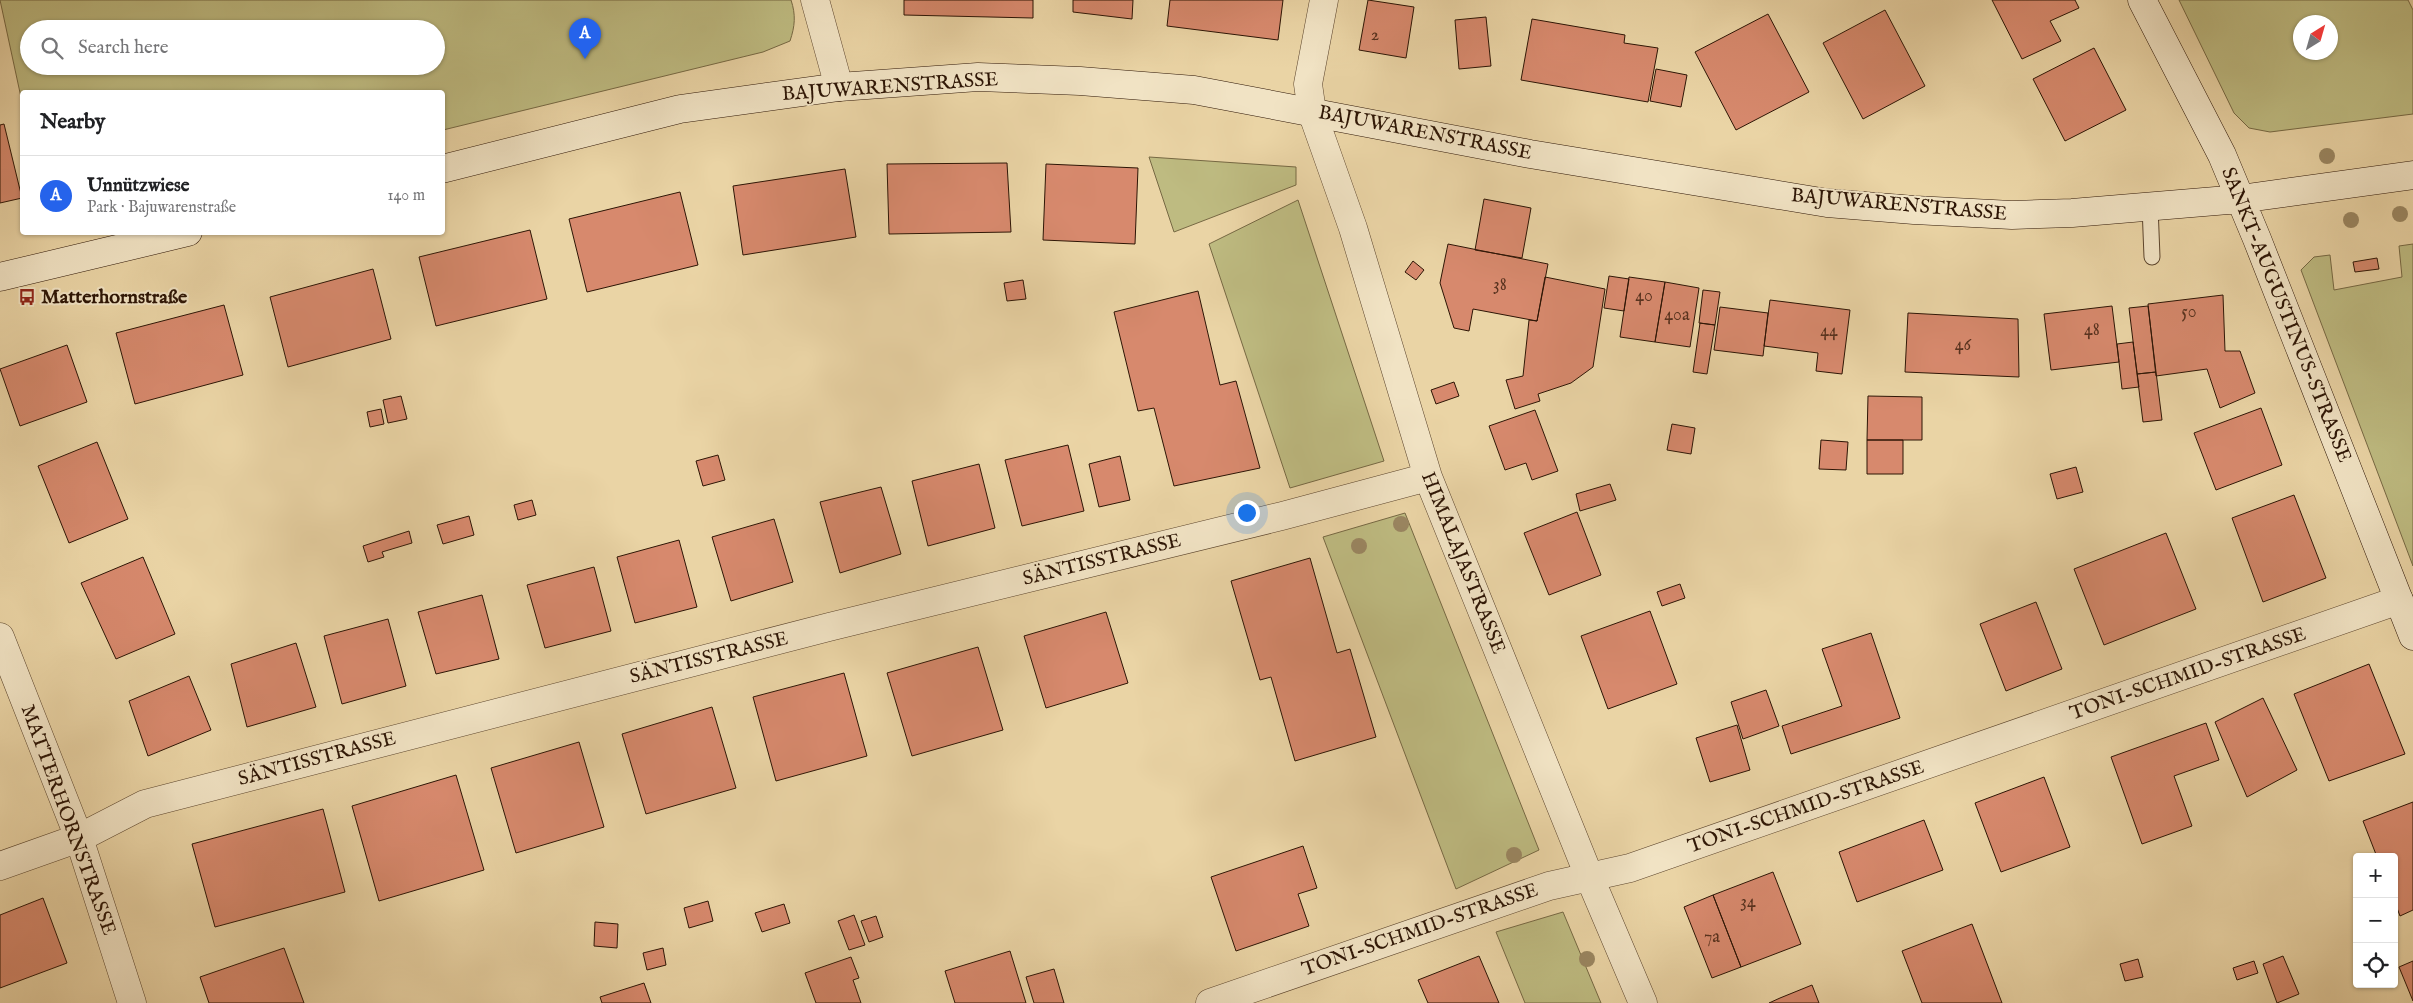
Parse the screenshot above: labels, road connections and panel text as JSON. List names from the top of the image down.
{
  "streets": {
    "street": [
      "BAJUWARENSTRASSE",
      "SANKT-AUGUSTINUS-STRASSE",
      "SÄNTISSTRASSE",
      "HIMALAJASTRASSE",
      "TONI-SCHMID-STRASSE",
      "MATTERHORNSTRASSE"
    ]
  },
  "crossings": [
    ["BAJUWARENSTRASSE", "SANKT-AUGUSTINUS-STRASSE"],
    ["BAJUWARENSTRASSE", "HIMALAJASTRASSE"],
    ["SANKT-AUGUSTINUS-STRASSE", "TONI-SCHMID-STRASSE"],
    ["SÄNTISSTRASSE", "HIMALAJASTRASSE"],
    ["SÄNTISSTRASSE", "MATTERHORNSTRASSE"],
    ["HIMALAJASTRASSE", "TONI-SCHMID-STRASSE"]
  ],
  "places": {
    "bus stop": ["Matterhornstraße"]
  },
  "house_numbers": [
    "2",
    "38",
    "40",
    "50",
    "40a",
    "48",
    "44",
    "46",
    "34",
    "7a"
  ],
  "north": "top right",
  "page": {
    "pins": "A",
    "search": "Search here",
    "heading": "Nearby",
    "list": [
      {
        "mark": "A",
        "name": "Unnützwiese",
        "note": "Park · Bajuwarenstraße",
        "value": "140 m"
      }
    ],
    "map_buttons": ["+", "−"]
  }
}
